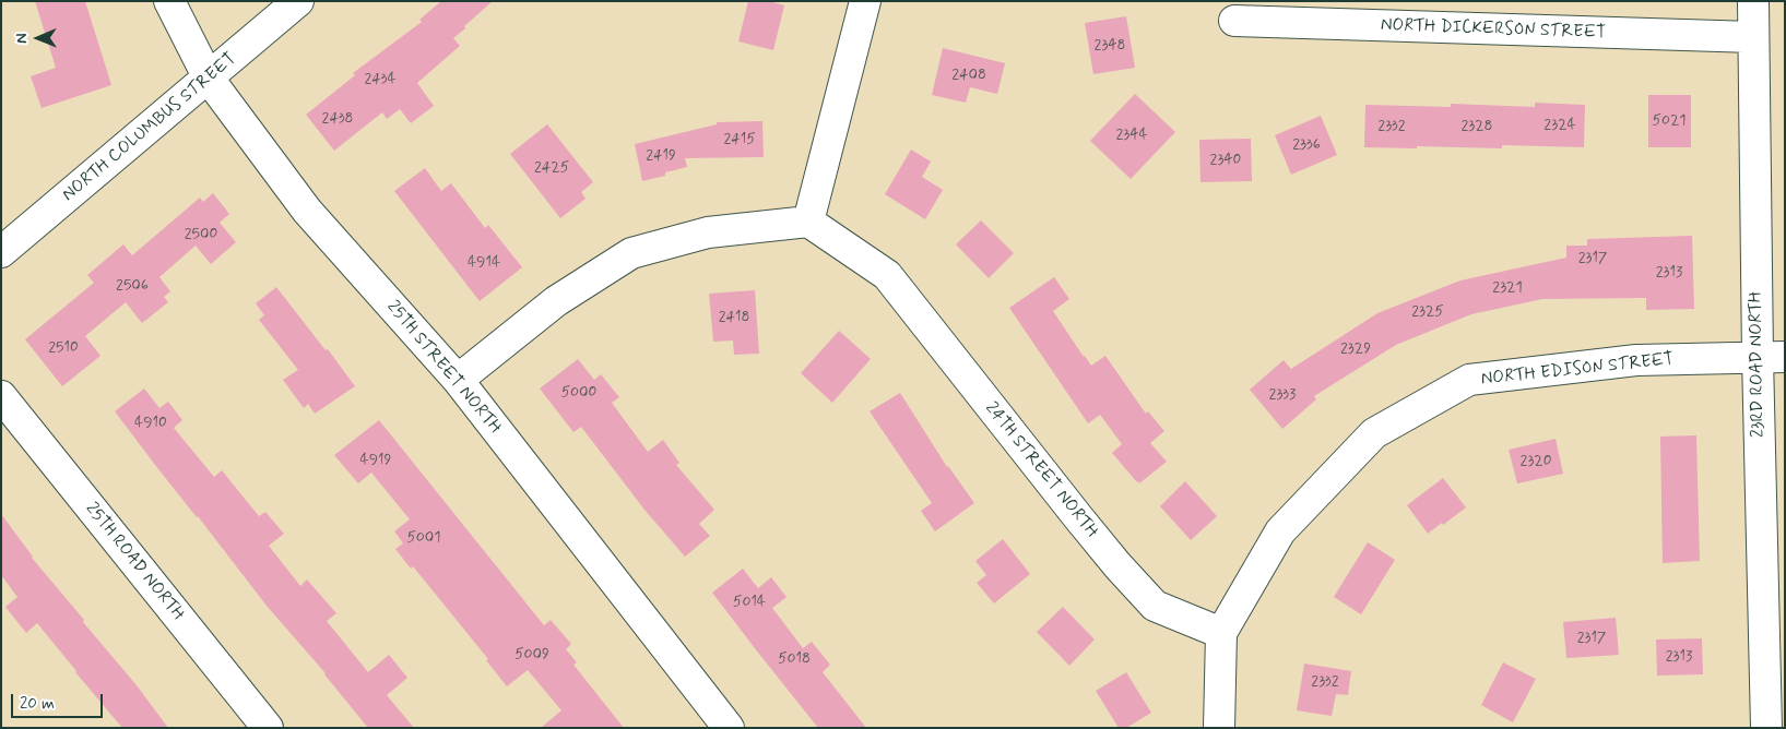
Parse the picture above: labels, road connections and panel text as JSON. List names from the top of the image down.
{
  "streets": {
    "street": [
      "NORTH DICKERSON STREET",
      "NORTH COLUMBUS STREET",
      "23RD ROAD NORTH",
      "25TH STREET NORTH",
      "NORTH EDISON STREET",
      "24TH STREET NORTH",
      "25TH ROAD NORTH"
    ]
  },
  "crossings": [
    ["NORTH DICKERSON STREET", "23RD ROAD NORTH"],
    ["NORTH COLUMBUS STREET", "25TH STREET NORTH"],
    ["23RD ROAD NORTH", "NORTH EDISON STREET"],
    ["NORTH EDISON STREET", "24TH STREET NORTH"]
  ],
  "house_numbers": [
    "2348",
    "2408",
    "2434",
    "2438",
    "5021",
    "2324",
    "2332",
    "2328",
    "2344",
    "2415",
    "2336",
    "2419",
    "2340",
    "2425",
    "2500",
    "2317",
    "4914",
    "2313",
    "2506",
    "2321",
    "2325",
    "2418",
    "2510",
    "2329",
    "5000",
    "2333",
    "4910",
    "4919",
    "2320",
    "5001",
    "5014",
    "2317",
    "5009",
    "2313",
    "5018",
    "2332"
  ],
  "scale_bar": "20 m",
  "north": "left"
}
